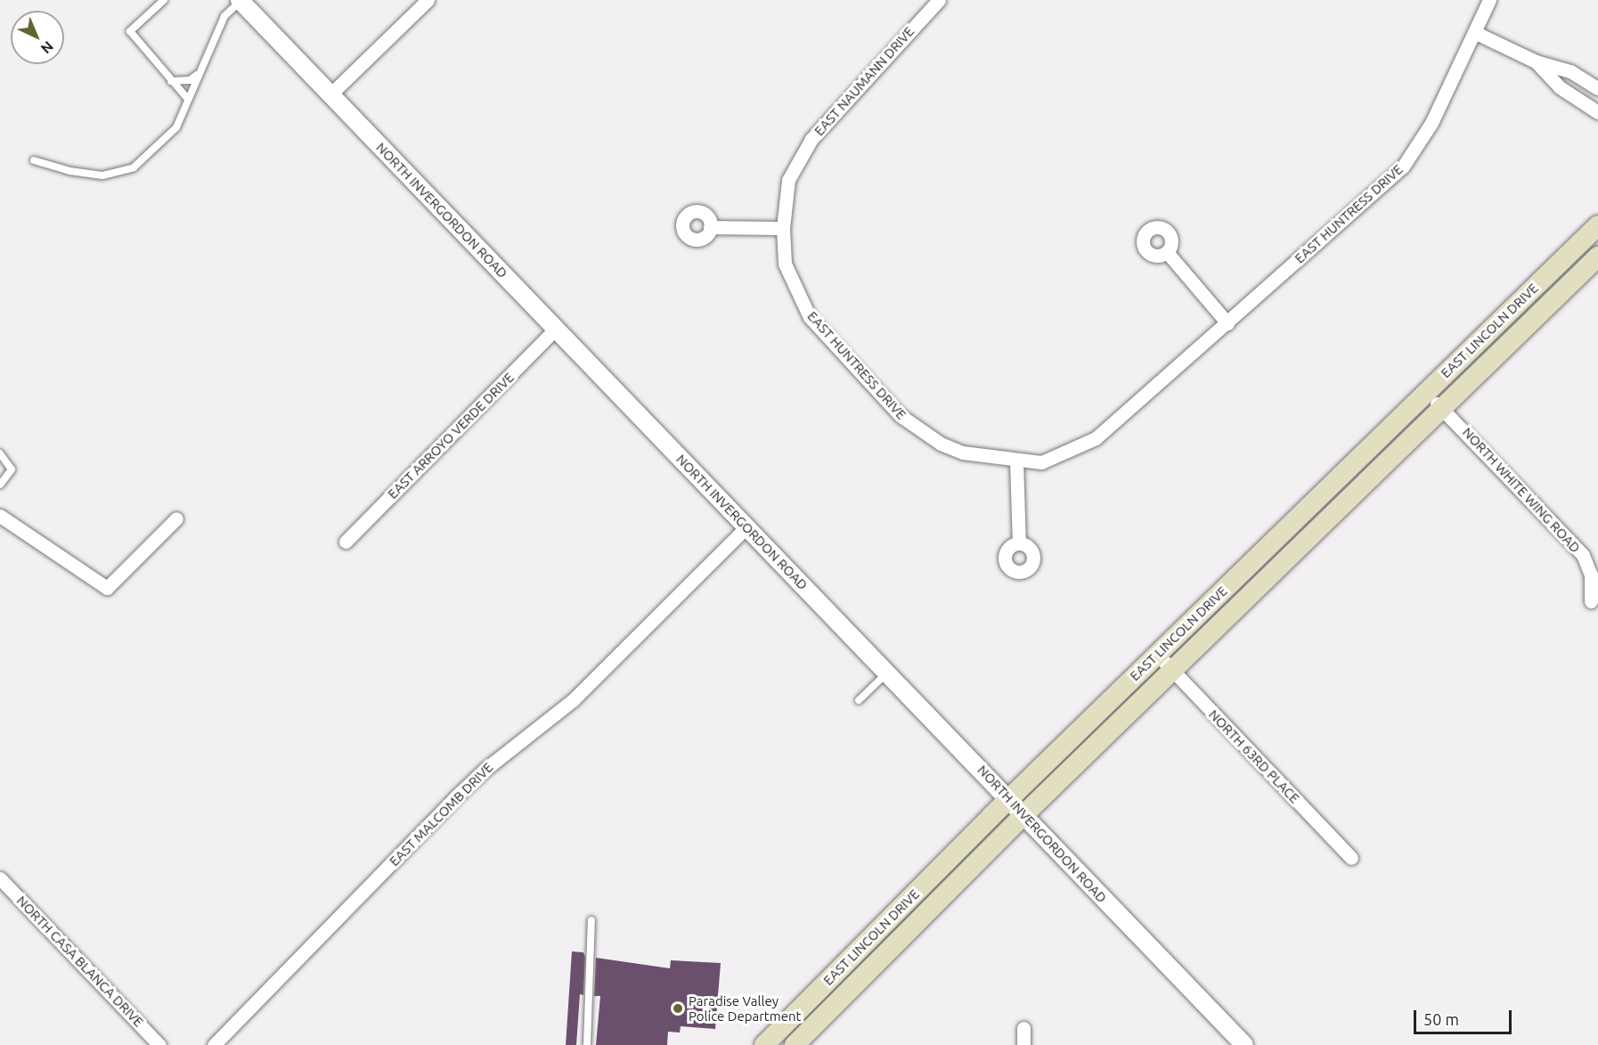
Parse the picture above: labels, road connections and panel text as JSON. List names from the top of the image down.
{
  "streets": {
    "main road": ["EAST LINCOLN DRIVE"],
    "street": [
      "EAST NAUMANN DRIVE",
      "NORTH INVERGORDON ROAD",
      "EAST HUNTRESS DRIVE",
      "EAST ARROYO VERDE DRIVE",
      "NORTH WHITE WING ROAD",
      "NORTH 63RD PLACE",
      "EAST MALCOMB DRIVE",
      "NORTH CASA BLANCA DRIVE"
    ]
  },
  "crossings": [
    ["EAST NAUMANN DRIVE", "EAST HUNTRESS DRIVE"],
    ["NORTH INVERGORDON ROAD", "EAST LINCOLN DRIVE"],
    ["NORTH INVERGORDON ROAD", "EAST ARROYO VERDE DRIVE"],
    ["NORTH INVERGORDON ROAD", "EAST MALCOMB DRIVE"],
    ["EAST LINCOLN DRIVE", "NORTH WHITE WING ROAD"],
    ["EAST LINCOLN DRIVE", "NORTH 63RD PLACE"]
  ],
  "places": ["Paradise Valley Police Department"],
  "scale_bar": "50 m",
  "north": "bottom right"
}
